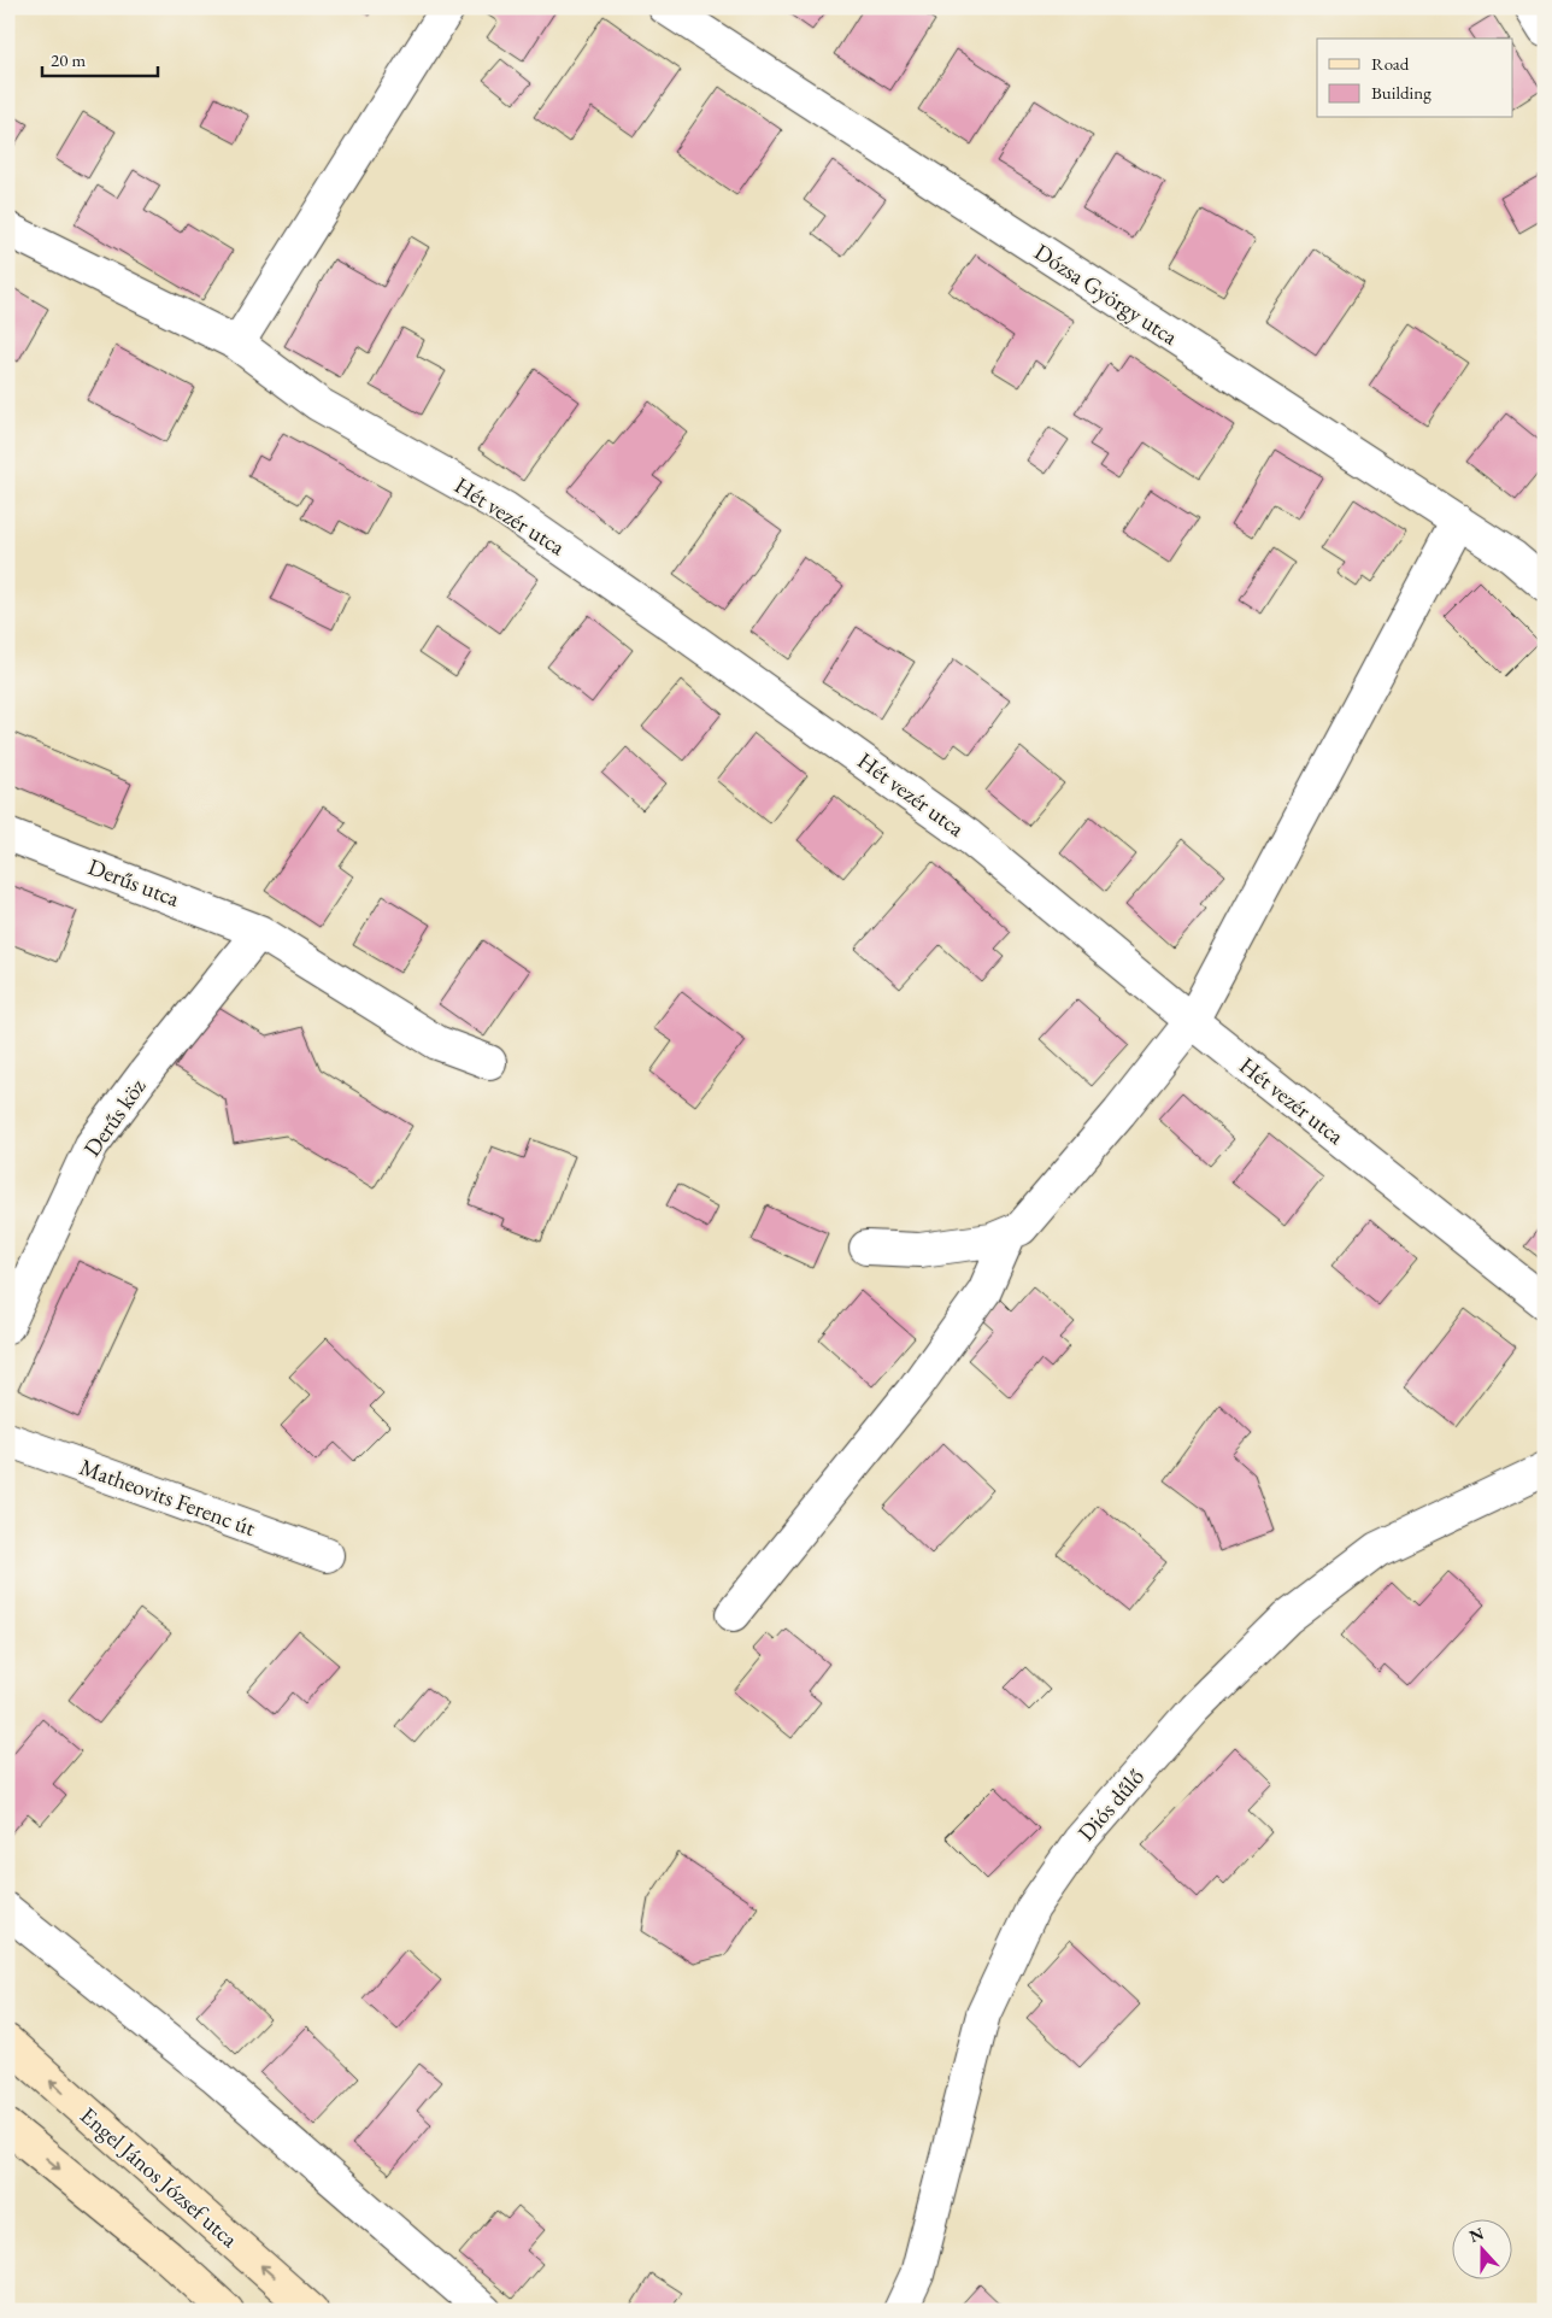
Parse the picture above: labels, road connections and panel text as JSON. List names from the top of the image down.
{
  "streets": {
    "street": [
      "Dózsa György utca",
      "Hét vezér utca",
      "Derűs utca",
      "Derűs köz",
      "Matheovits Ferenc út",
      "Diós dűlő",
      "Engel János József utca"
    ]
  },
  "crossings": [
    ["Derűs utca", "Derűs köz"]
  ],
  "legend": ["Road", "Building"],
  "scale_bar": "20 m",
  "north": "top"
}
